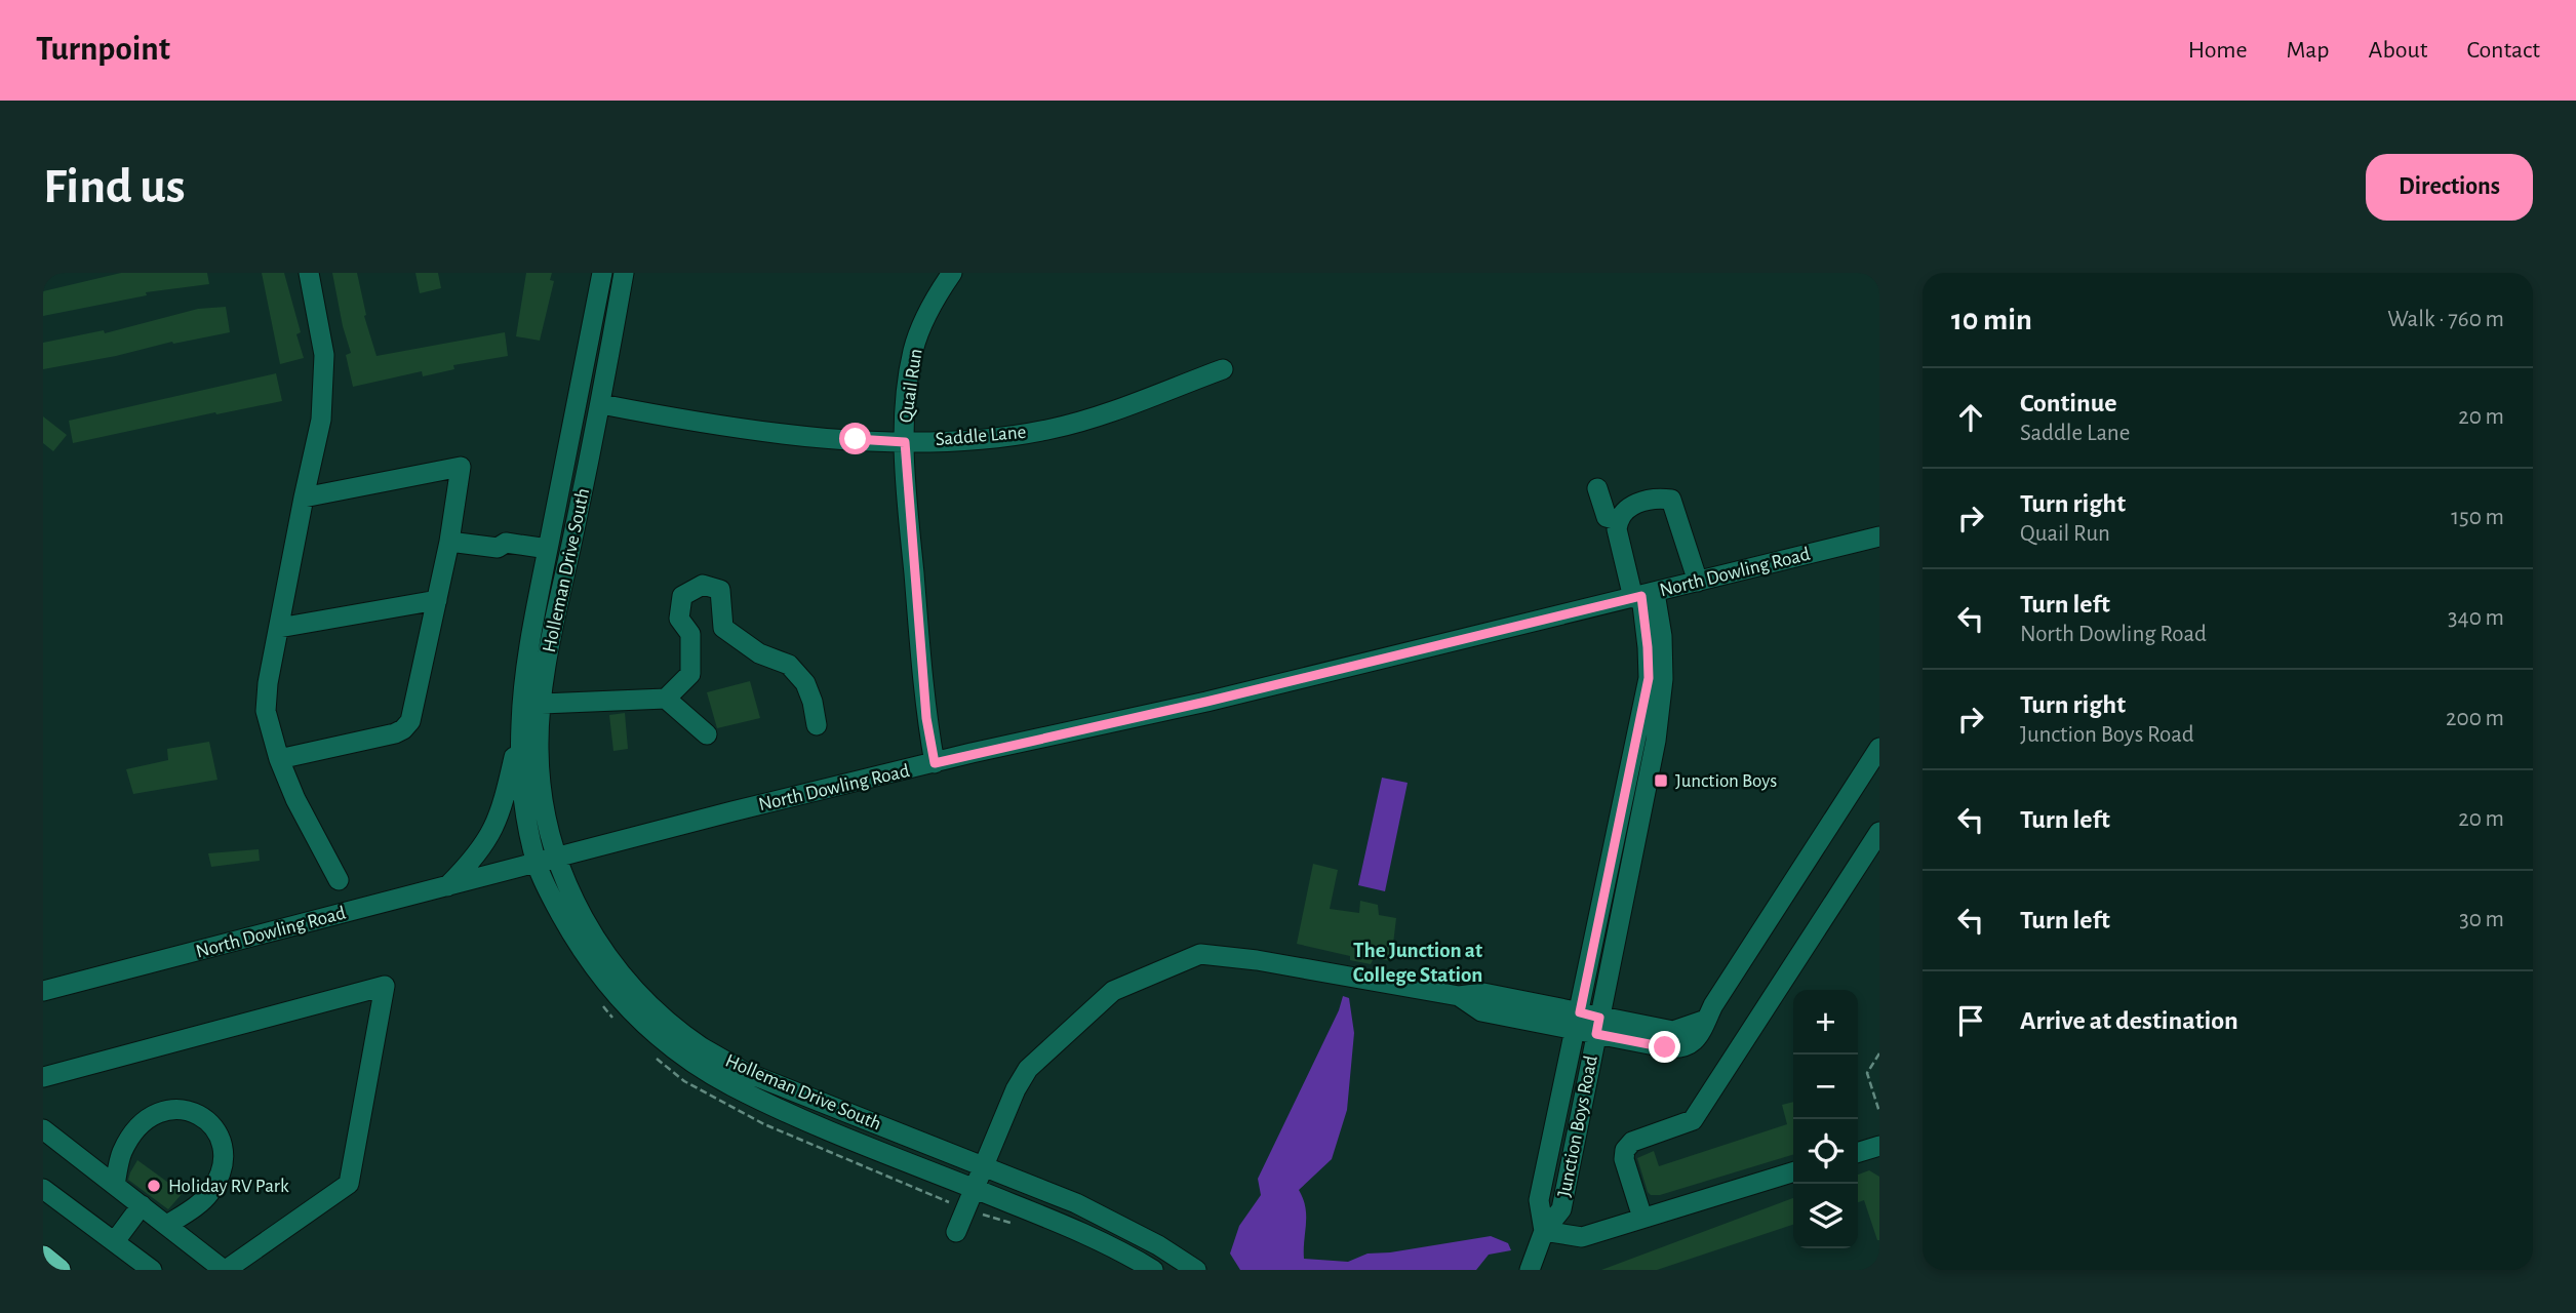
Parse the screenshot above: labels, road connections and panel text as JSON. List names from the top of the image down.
{
  "streets": {
    "street": [
      "Quail Run",
      "Saddle Lane",
      "Holleman Drive South",
      "North Dowling Road",
      "Junction Boys Road"
    ]
  },
  "crossings": [
    ["Quail Run", "Saddle Lane"],
    ["Quail Run", "North Dowling Road"],
    ["Saddle Lane", "Holleman Drive South"],
    ["Holleman Drive South", "North Dowling Road"],
    ["North Dowling Road", "Junction Boys Road"]
  ],
  "districts": ["The Junction at College Station"],
  "places": {
    "transit": ["Junction Boys"],
    "other": ["Holiday RV Park"]
  },
  "page": {
    "header": "Turnpoint",
    "nav": [
      "Home",
      "Map",
      "About",
      "Contact"
    ],
    "buttons": "Directions",
    "title": "Find us",
    "heading": ["10 min", "Walk · 760 m"],
    "list": [
      ["Continue", "Saddle Lane", "20 m"],
      ["Turn right", "Quail Run", "150 m"],
      ["Turn left", "North Dowling Road", "340 m"],
      ["Turn right", "Junction Boys Road", "200 m"],
      ["Turn left", "20 m"],
      ["Turn left", "30 m"],
      "Arrive at destination"
    ],
    "map_buttons": ["+", "−"]
  }
}
